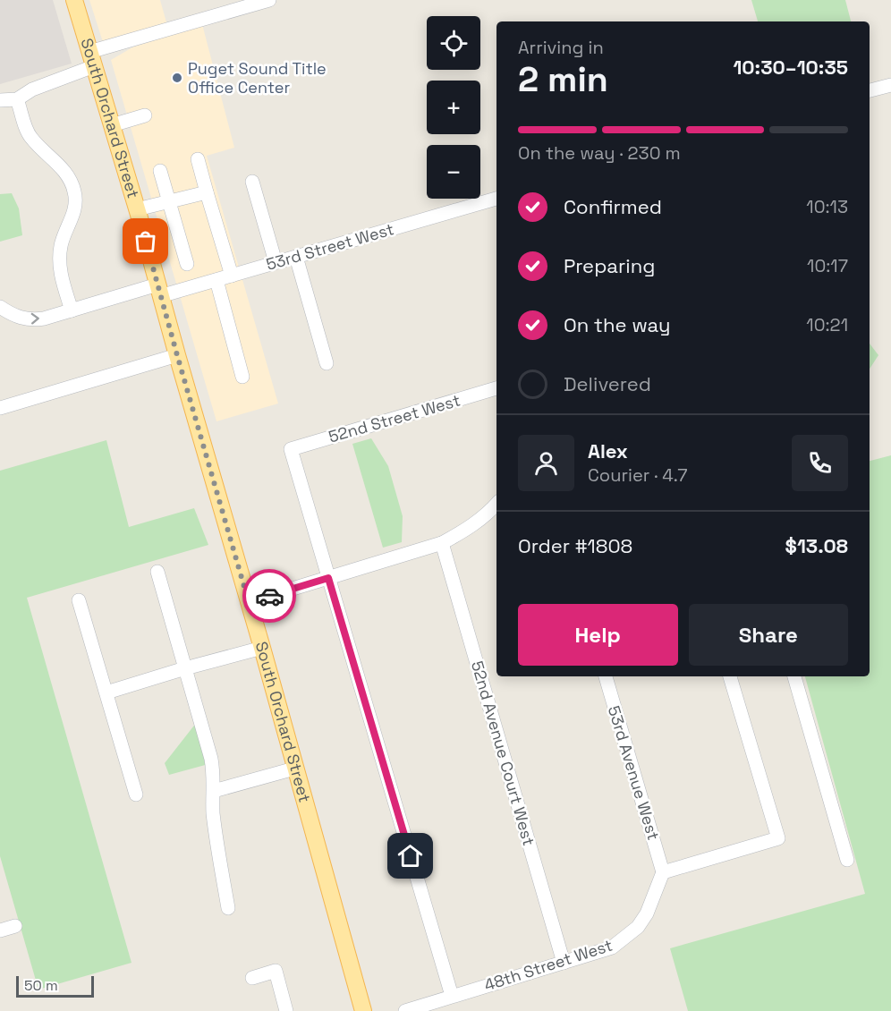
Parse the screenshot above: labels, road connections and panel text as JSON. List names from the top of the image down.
{
  "streets": {
    "main road": ["South Orchard Street"],
    "street": [
      "53rd Street West",
      "52nd Street West",
      "52nd Avenue Court West",
      "53rd Avenue West",
      "48th Street West"
    ]
  },
  "crossings": [
    ["South Orchard Street", "53rd Street West"],
    ["52nd Avenue Court West", "48th Street West"],
    ["53rd Avenue West", "48th Street West"]
  ],
  "places": ["Puget Sound Title Office Center"],
  "scale_bar": "50 m",
  "page": {
    "map_buttons": ["+", "−"],
    "heading": ["2 min", "Arriving in", "10:30–10:35"],
    "panel": [
      "Alex",
      "Courier · 4.7",
      "Order #1808",
      "$13.08"
    ],
    "bar": "On the way · 230 m",
    "list": [
      ["Confirmed", "10:13"],
      ["Preparing", "10:17"],
      ["On the way", "10:21"],
      "Delivered"
    ],
    "buttons": ["Help", "Share"],
    "scale": "50 m"
  }
}
